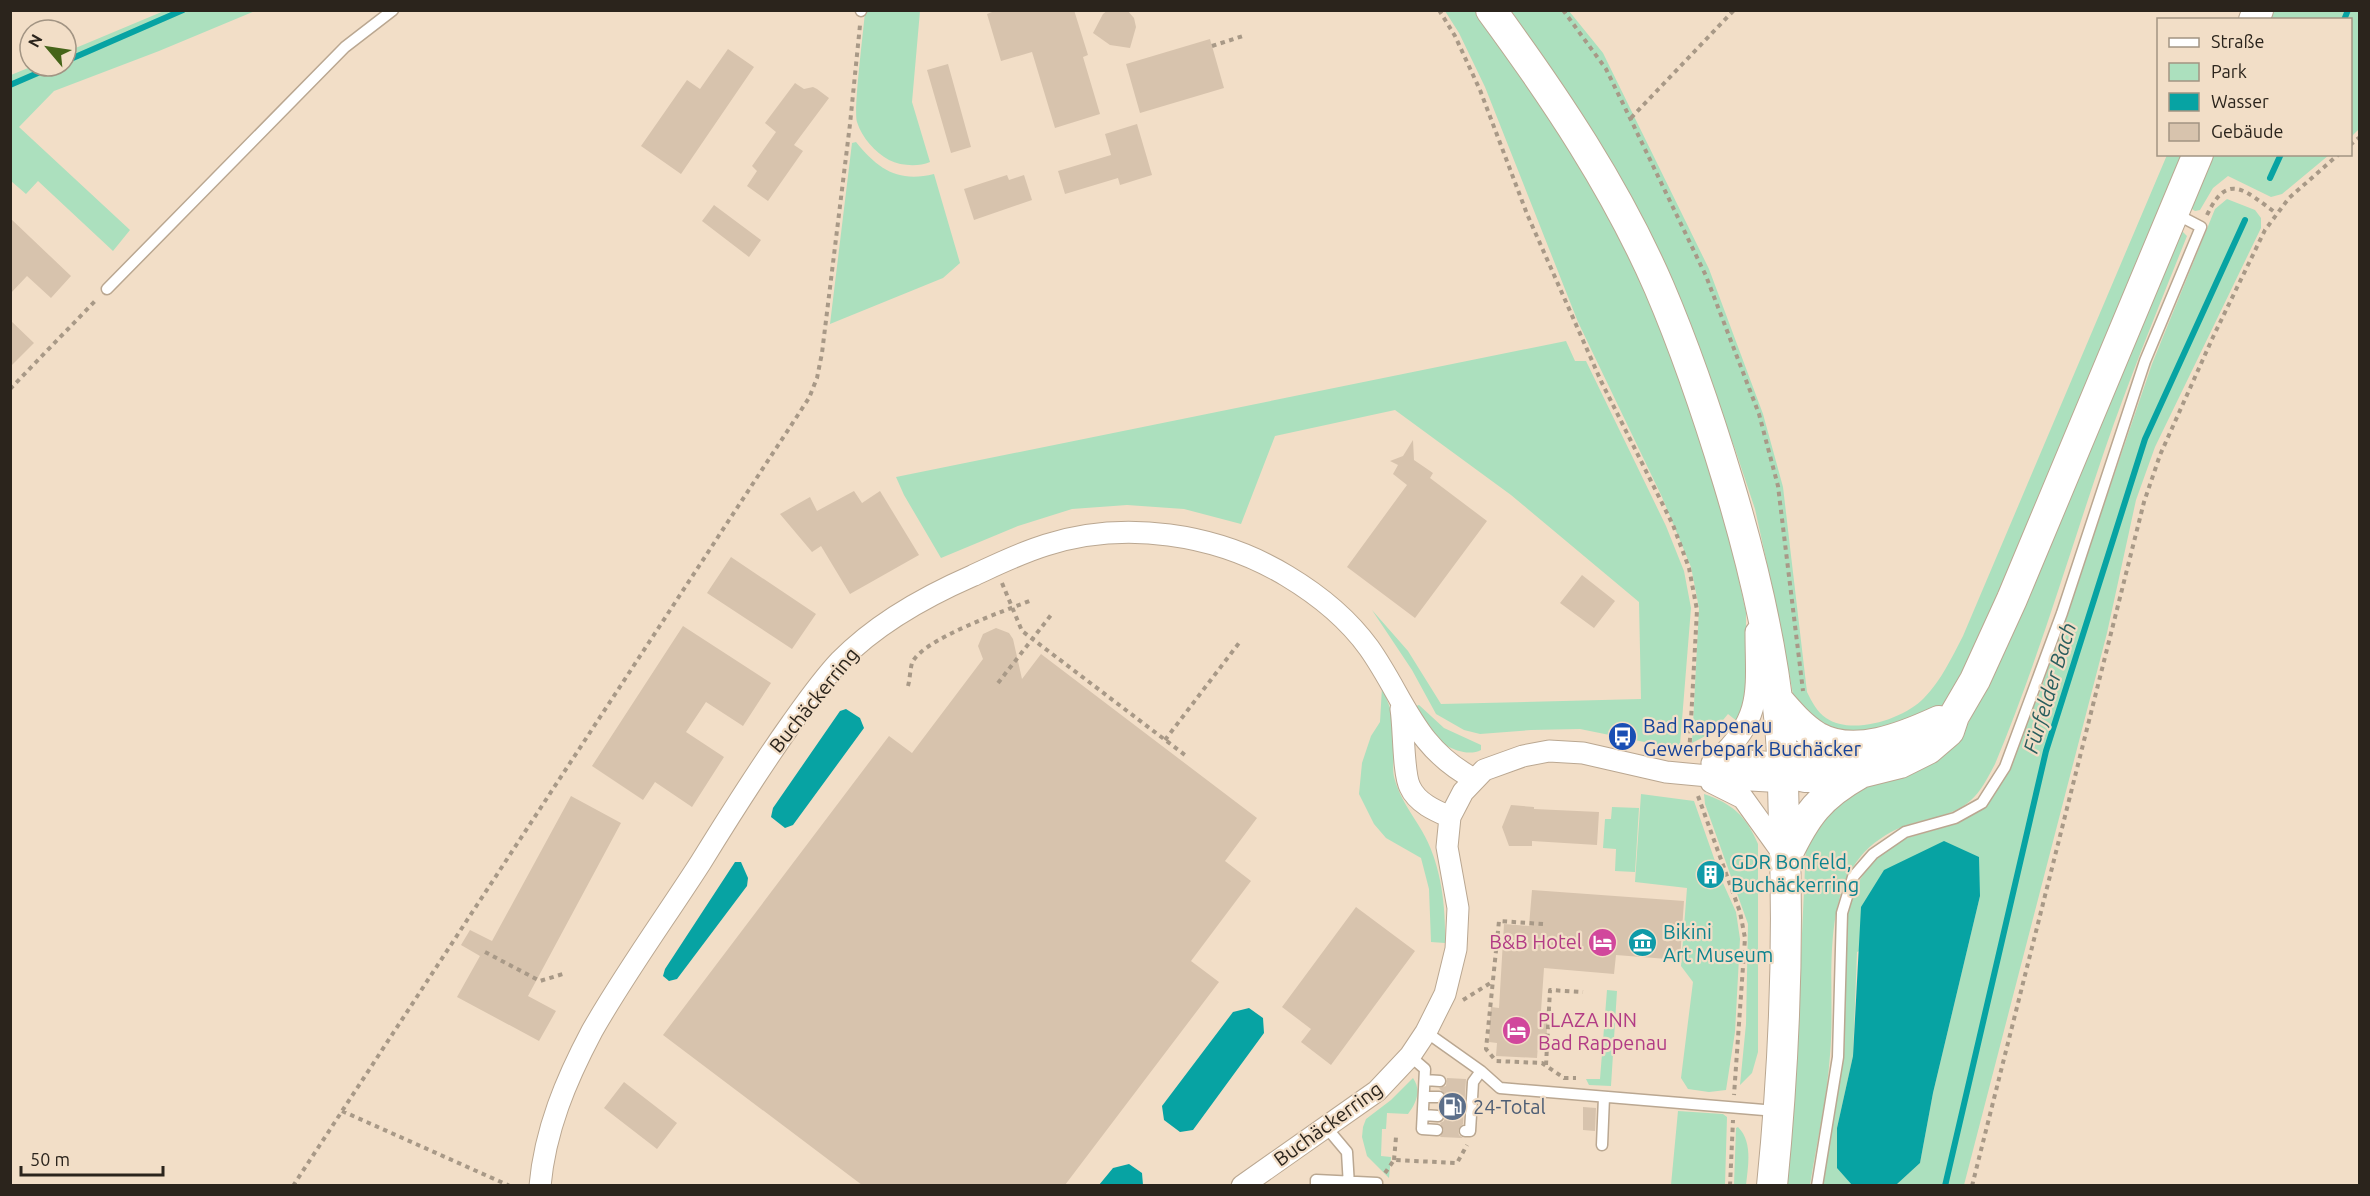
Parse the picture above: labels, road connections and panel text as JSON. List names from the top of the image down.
{
  "streets": {
    "street": ["Buchäckerring"]
  },
  "water": ["Fürfelder Bach"],
  "places": {
    "bus stop": ["Bad Rappenau Gewerbepark Buchäcker"],
    "building": ["GDR Bonfeld, Buchäckerring"],
    "hotel": ["B&B Hotel", "PLAZA INN Bad Rappenau"],
    "museum": ["Bikini Art Museum"],
    "fuel station": ["24-Total"]
  },
  "legend": [
    "Straße",
    "Park",
    "Wasser",
    "Gebäude"
  ],
  "scale_bar": "50 m",
  "north": "top left"
}
